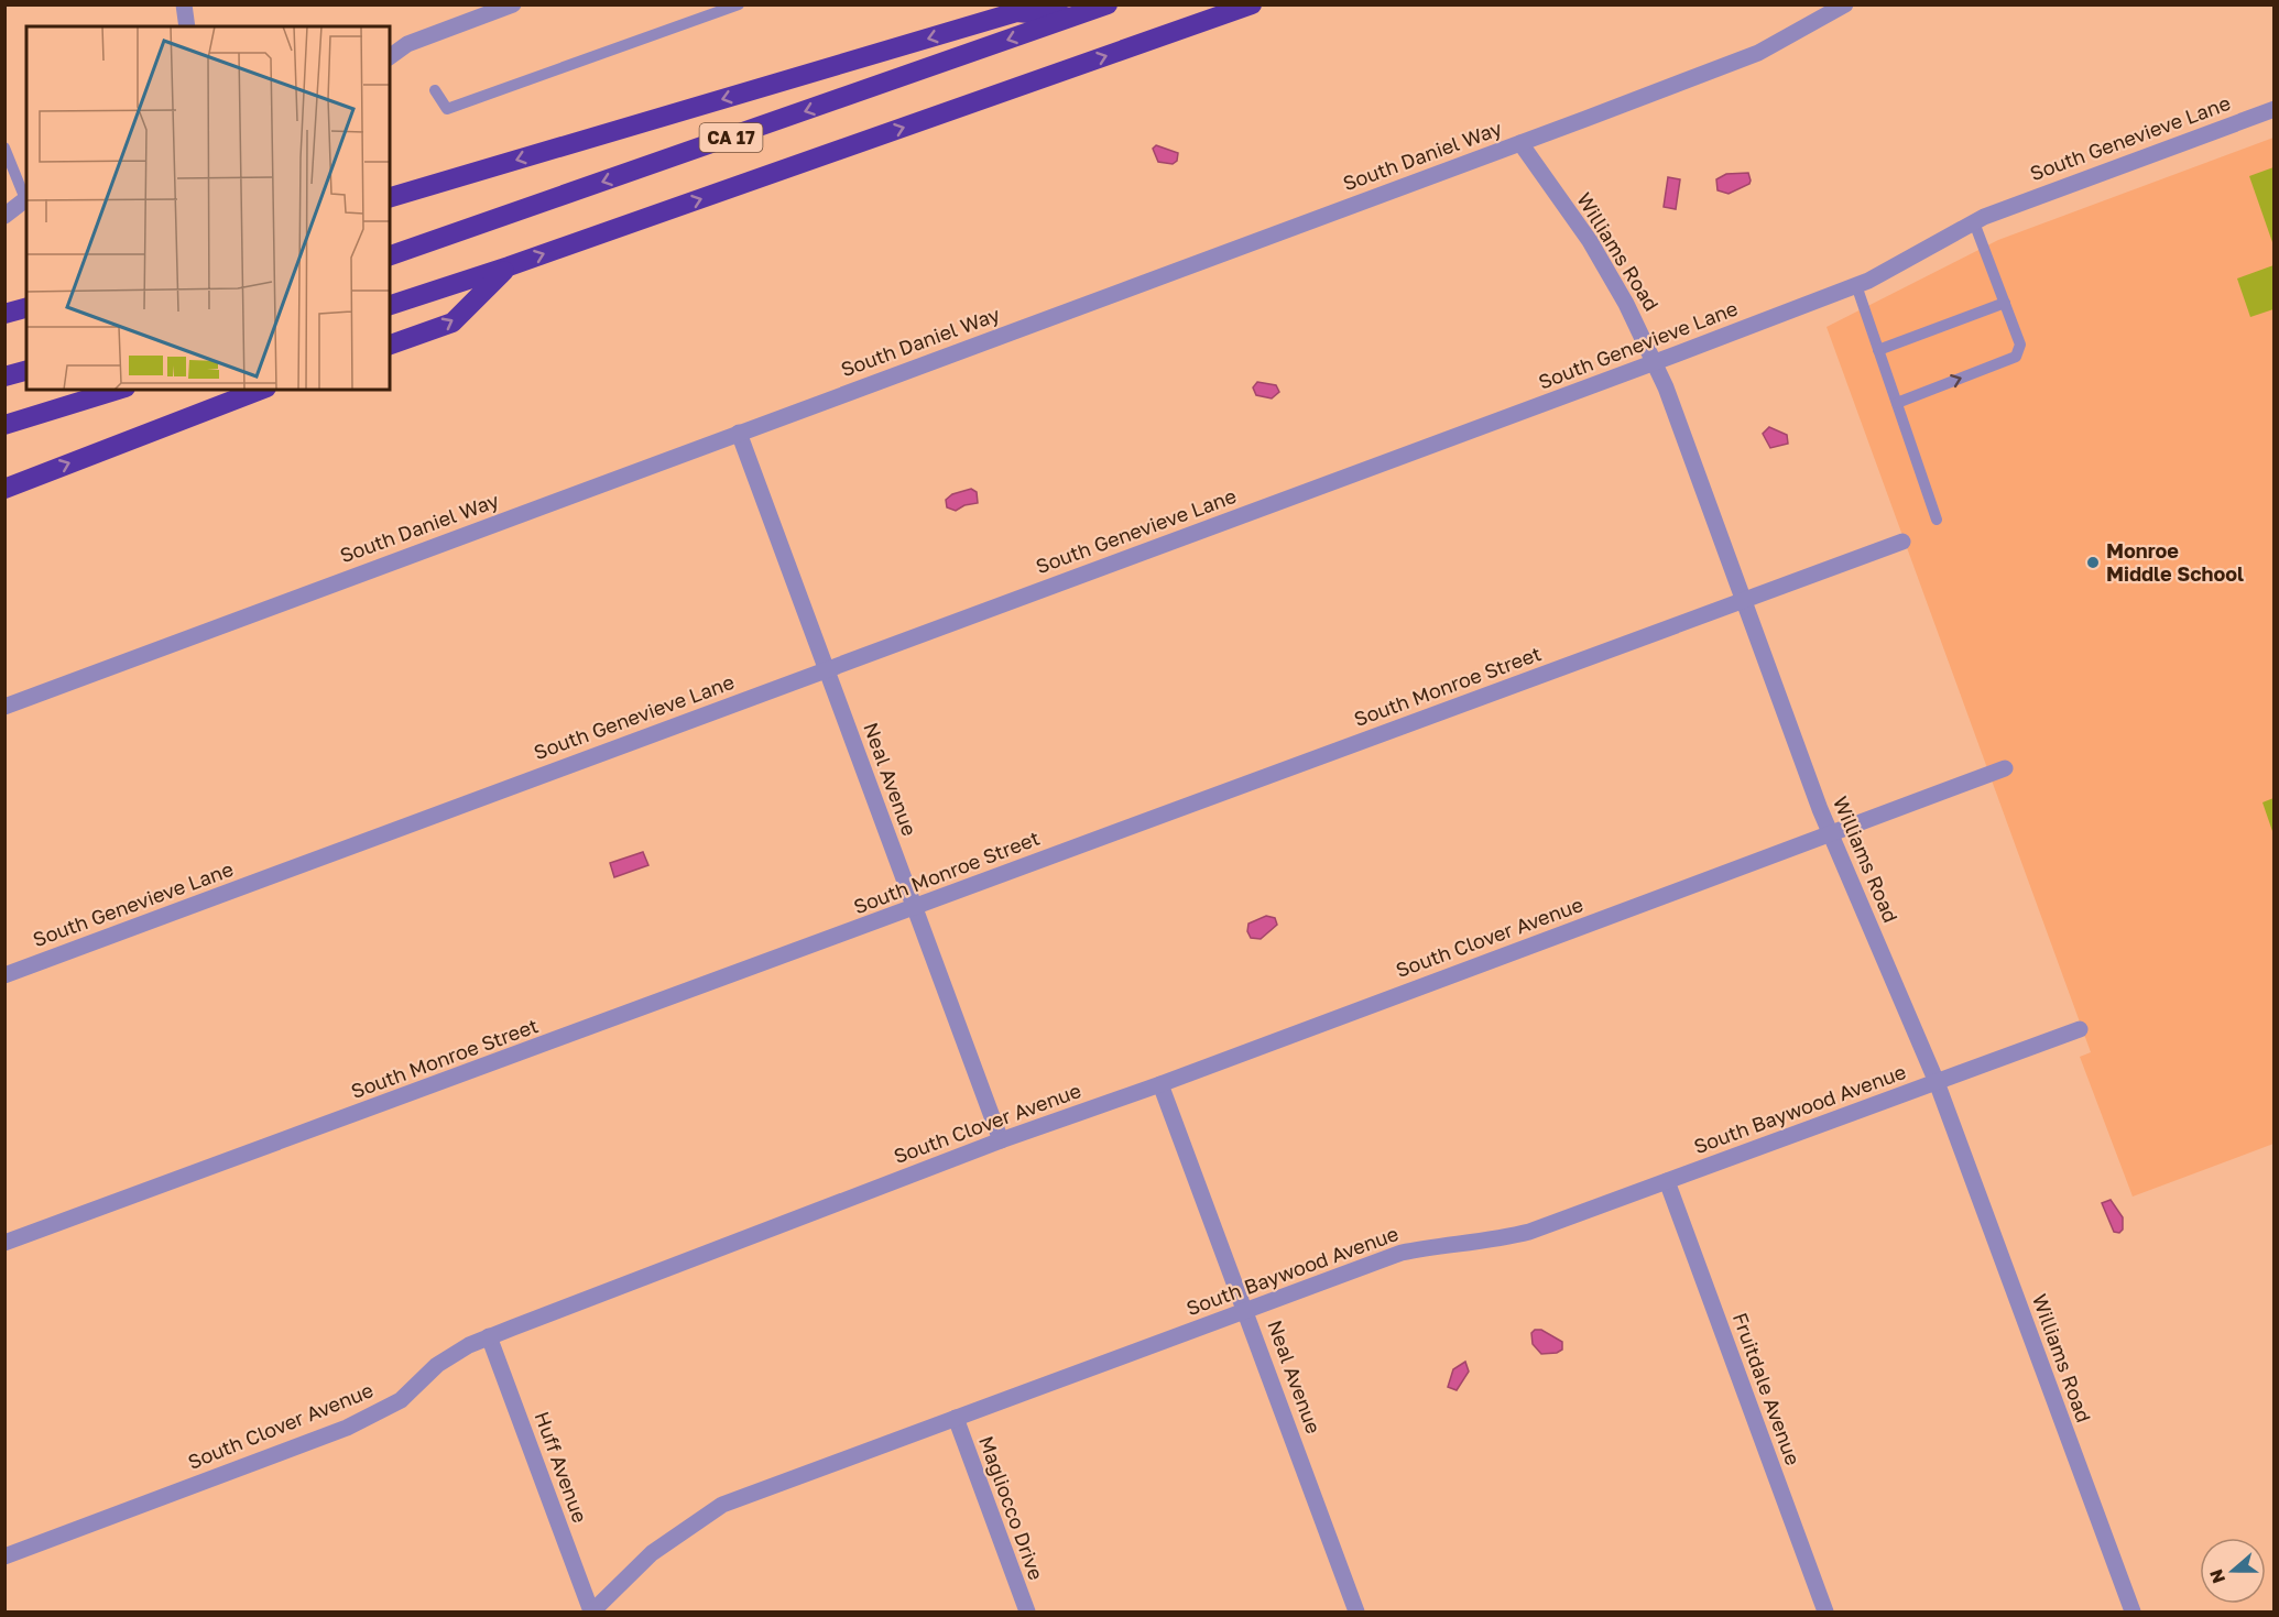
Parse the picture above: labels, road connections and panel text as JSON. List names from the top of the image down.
{
  "streets": {
    "highway": ["CA 17"],
    "street": [
      "South Genevieve Lane",
      "South Daniel Way",
      "Williams Road",
      "South Monroe Street",
      "Neal Avenue",
      "South Clover Avenue",
      "South Baywood Avenue",
      "Fruitdale Avenue",
      "Huff Avenue",
      "Magliocco Drive"
    ]
  },
  "crossings": [
    ["South Genevieve Lane", "Williams Road"],
    ["South Genevieve Lane", "Neal Avenue"],
    ["South Daniel Way", "Williams Road"],
    ["South Daniel Way", "Neal Avenue"],
    ["Williams Road", "South Monroe Street"],
    ["Williams Road", "South Clover Avenue"],
    ["Williams Road", "South Baywood Avenue"],
    ["South Monroe Street", "Neal Avenue"],
    ["Neal Avenue", "South Clover Avenue"],
    ["Neal Avenue", "South Baywood Avenue"],
    ["South Clover Avenue", "Huff Avenue"],
    ["South Baywood Avenue", "Fruitdale Avenue"],
    ["South Baywood Avenue", "Huff Avenue"],
    ["South Baywood Avenue", "Magliocco Drive"]
  ],
  "places": ["Monroe Middle School"],
  "north": "left"
}
